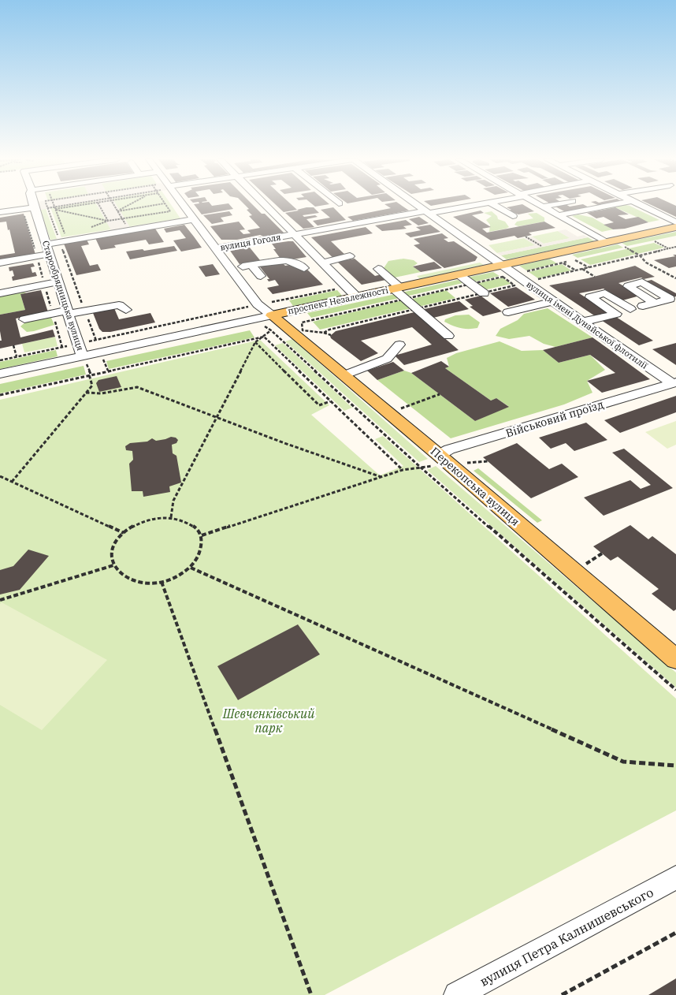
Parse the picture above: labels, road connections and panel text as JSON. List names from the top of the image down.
{
  "streets": {
    "main road": ["проспект Незалежності", "Перекопська вулиця"],
    "street": [
      "вулиця Гоголя",
      "Старообрядницька вулиця",
      "вулиця імені Дунайської флотилії",
      "Військовий проїзд",
      "вулиця Петра Калнишевського"
    ]
  },
  "crossings": [
    ["Старообрядницька вулиця", "проспект Незалежності"],
    ["проспект Незалежності", "вулиця імені Дунайської флотилії"],
    ["проспект Незалежності", "Перекопська вулиця"],
    ["вулиця імені Дунайської флотилії", "Військовий проїзд"],
    ["Військовий проїзд", "Перекопська вулиця"]
  ],
  "parks": ["Шевченківський парк"]
}
